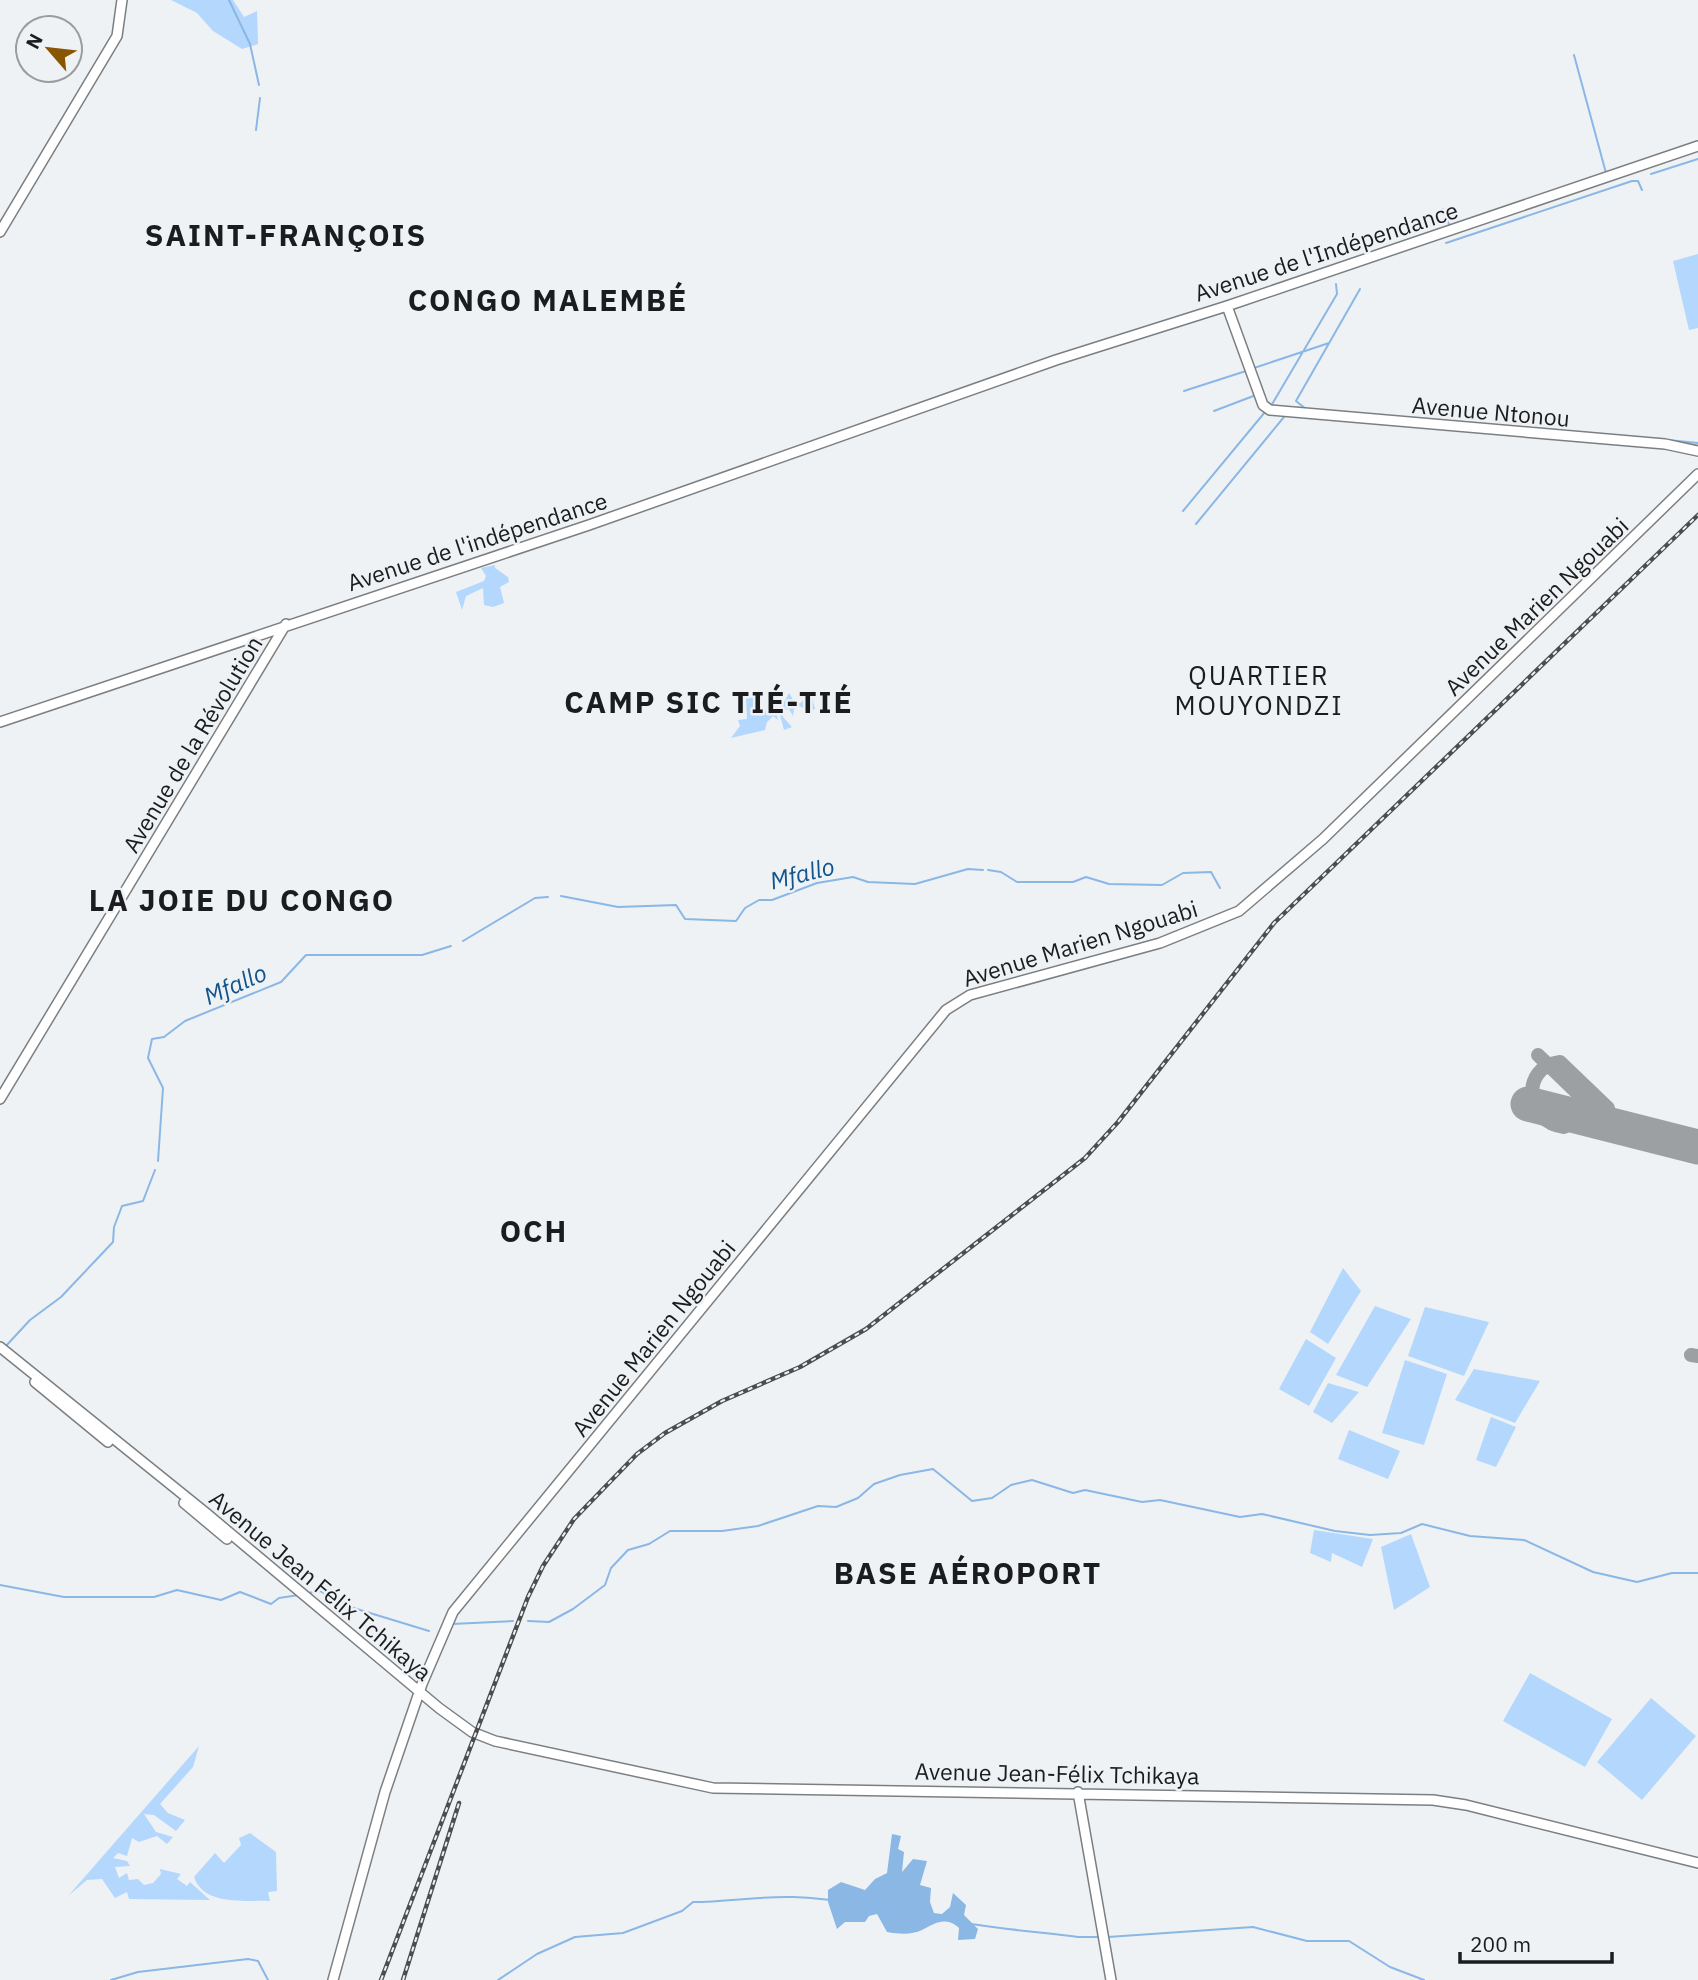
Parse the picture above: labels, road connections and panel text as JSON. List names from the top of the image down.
{
  "streets": {
    "street": [
      "Avenue de l'Indépendance",
      "Avenue Ntonou",
      "Avenue de l'indépendance",
      "Avenue Marien Ngouabi",
      "Avenue de la Révolution",
      "Avenue Jean Félix Tchikaya",
      "Avenue Jean-Félix Tchikaya"
    ]
  },
  "crossings": [
    ["Avenue de l'Indépendance", "Avenue Ntonou"],
    ["Avenue de l'Indépendance", "Avenue de l'indépendance"],
    ["Avenue de l'indépendance", "Avenue de la Révolution"],
    ["Avenue Marien Ngouabi", "Avenue Jean Félix Tchikaya"],
    ["Avenue Marien Ngouabi", "Avenue Jean-Félix Tchikaya"],
    ["Avenue Jean Félix Tchikaya", "Avenue Jean-Félix Tchikaya"]
  ],
  "districts": [
    "SAINT-FRANÇOIS",
    "CONGO MALEMBÉ",
    "QUARTIER MOUYONDZI",
    "CAMP SIC TIÉ-TIÉ",
    "LA JOIE DU CONGO",
    "OCH",
    "BASE AÉROPORT"
  ],
  "water": ["Mfallo"],
  "scale_bar": "200 m",
  "north": "top left"
}
